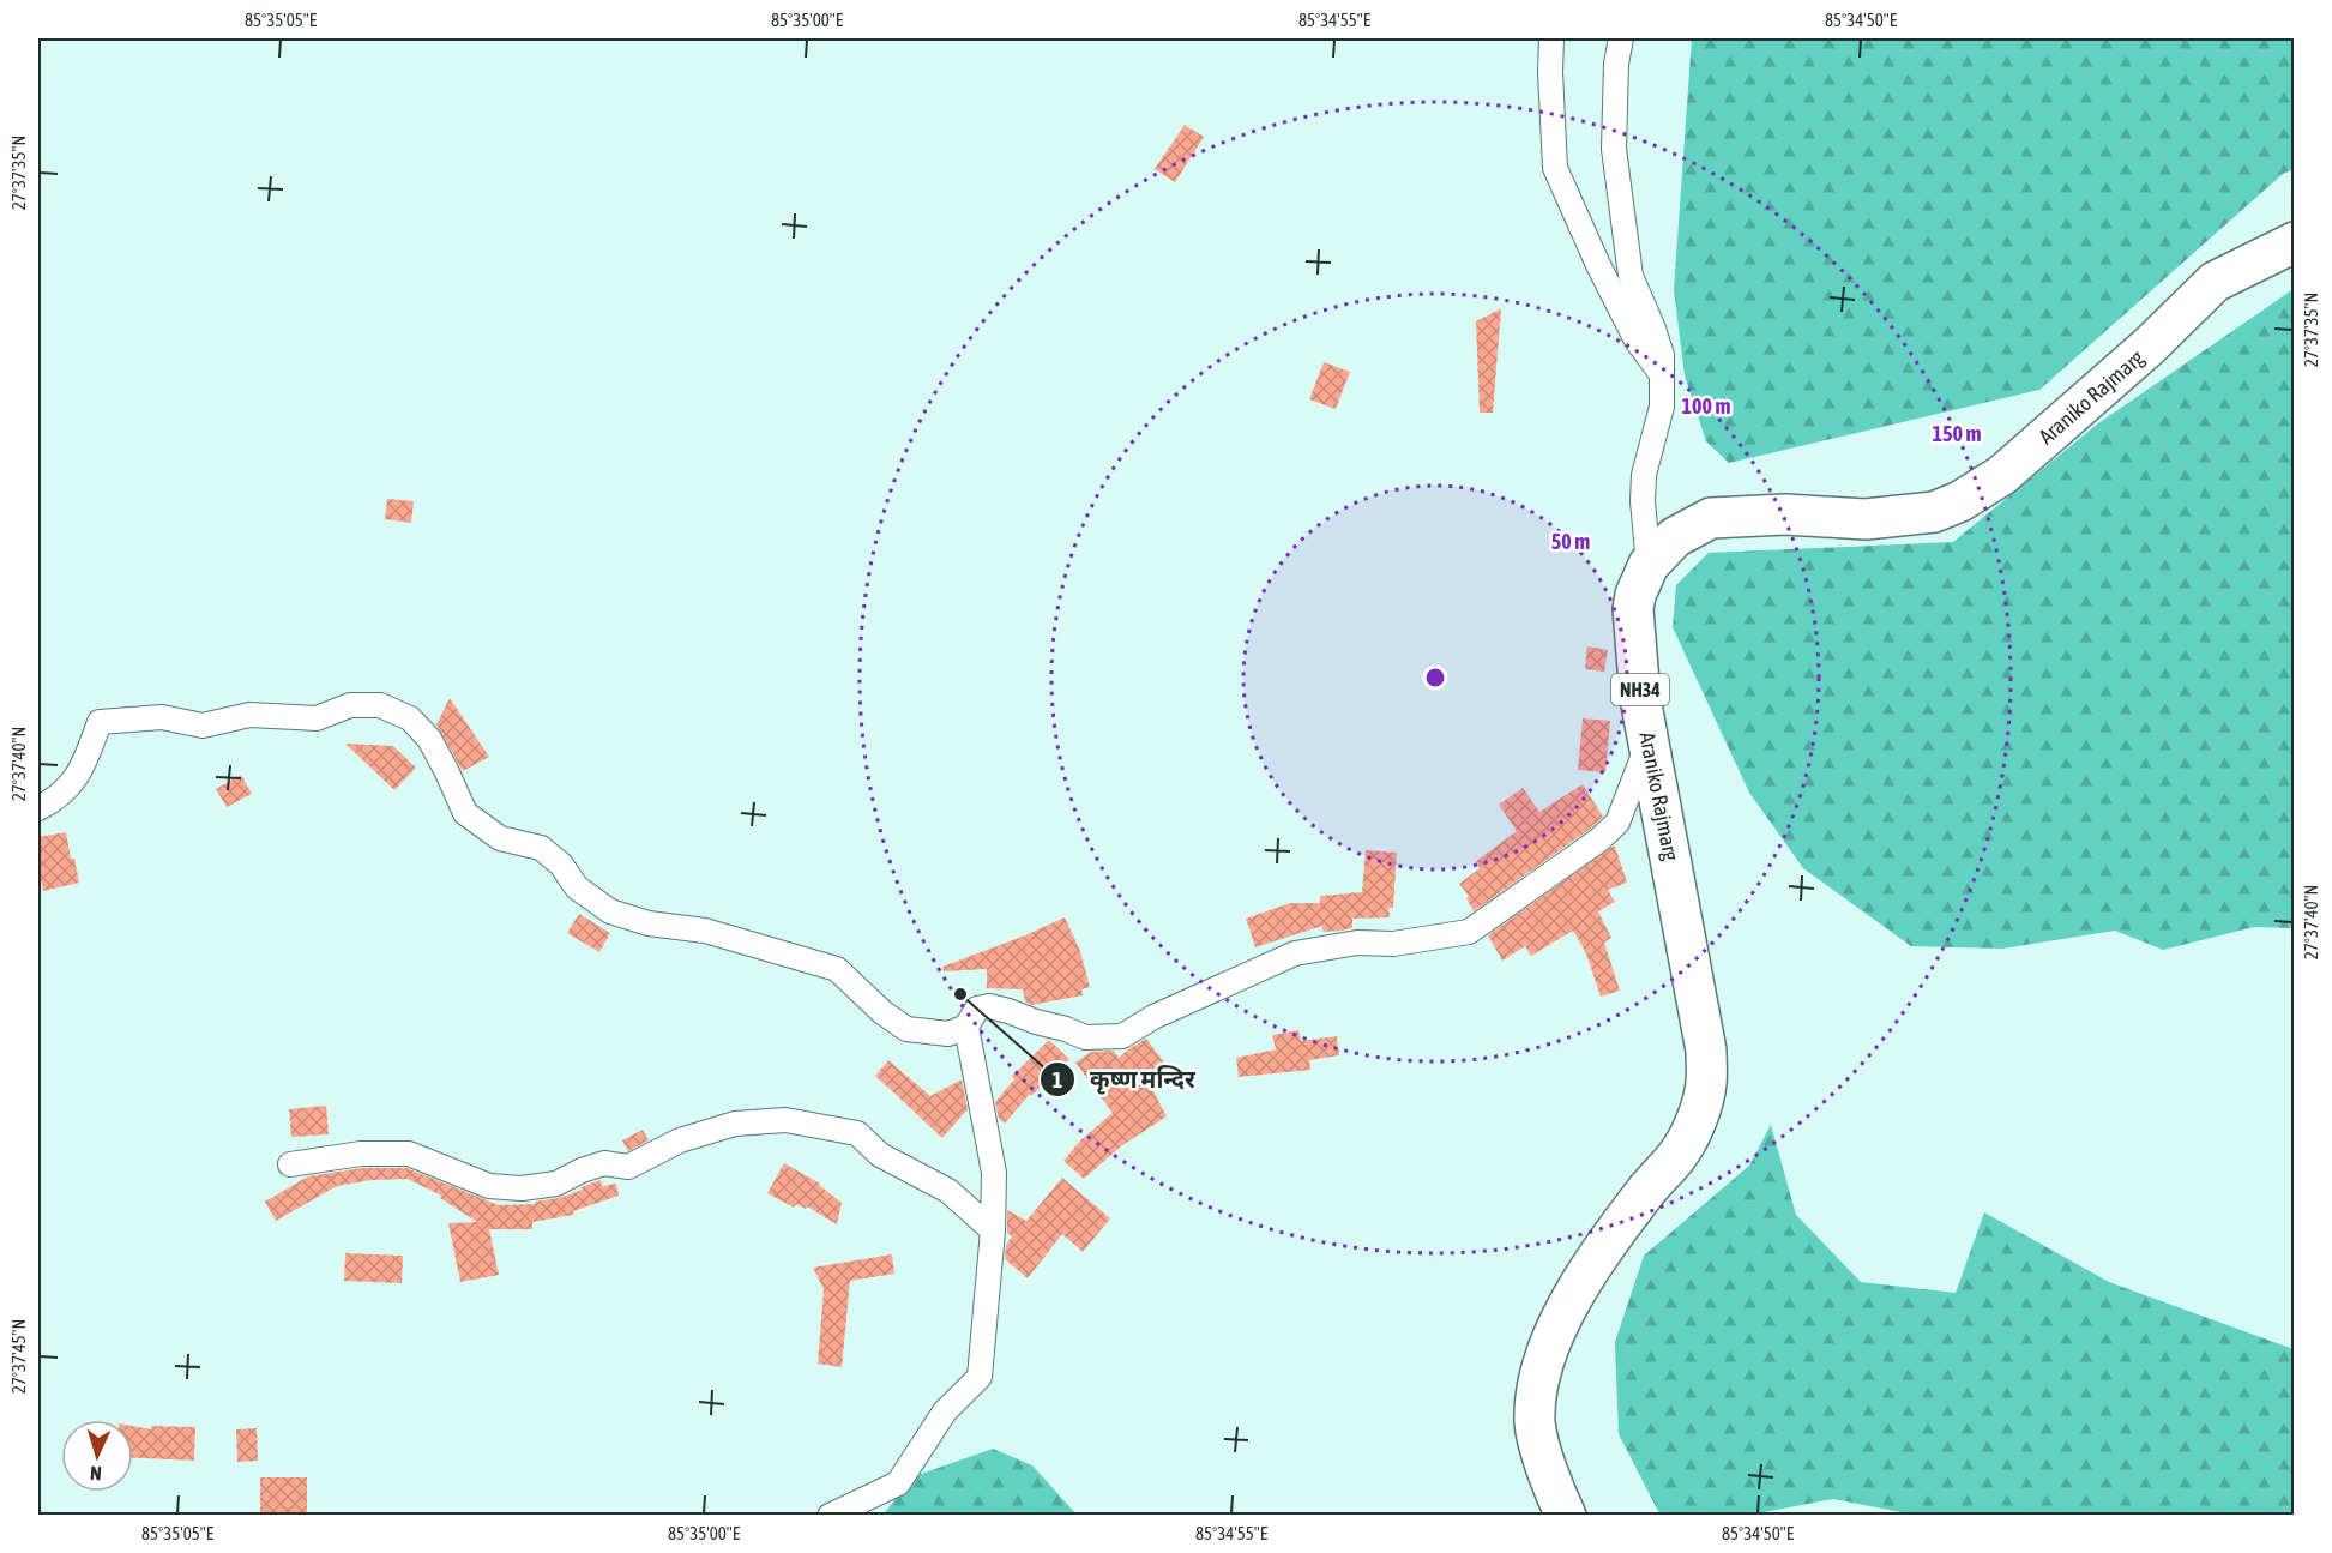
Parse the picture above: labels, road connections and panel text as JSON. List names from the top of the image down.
{
  "streets": {
    "highway": ["Araniko Rajmarg", "NH34"]
  },
  "places": ["कृष्ण मन्दिर"],
  "north": "bottom",
  "coordinates": [
    "85°35'05\"E",
    "85°35'00\"E",
    "85°34'55\"E",
    "85°34'50\"E",
    "27°37'35\"N",
    "27°37'40\"N",
    "27°37'45\"N"
  ],
  "rings": ["100 m", "150 m", "50 m"]
}
